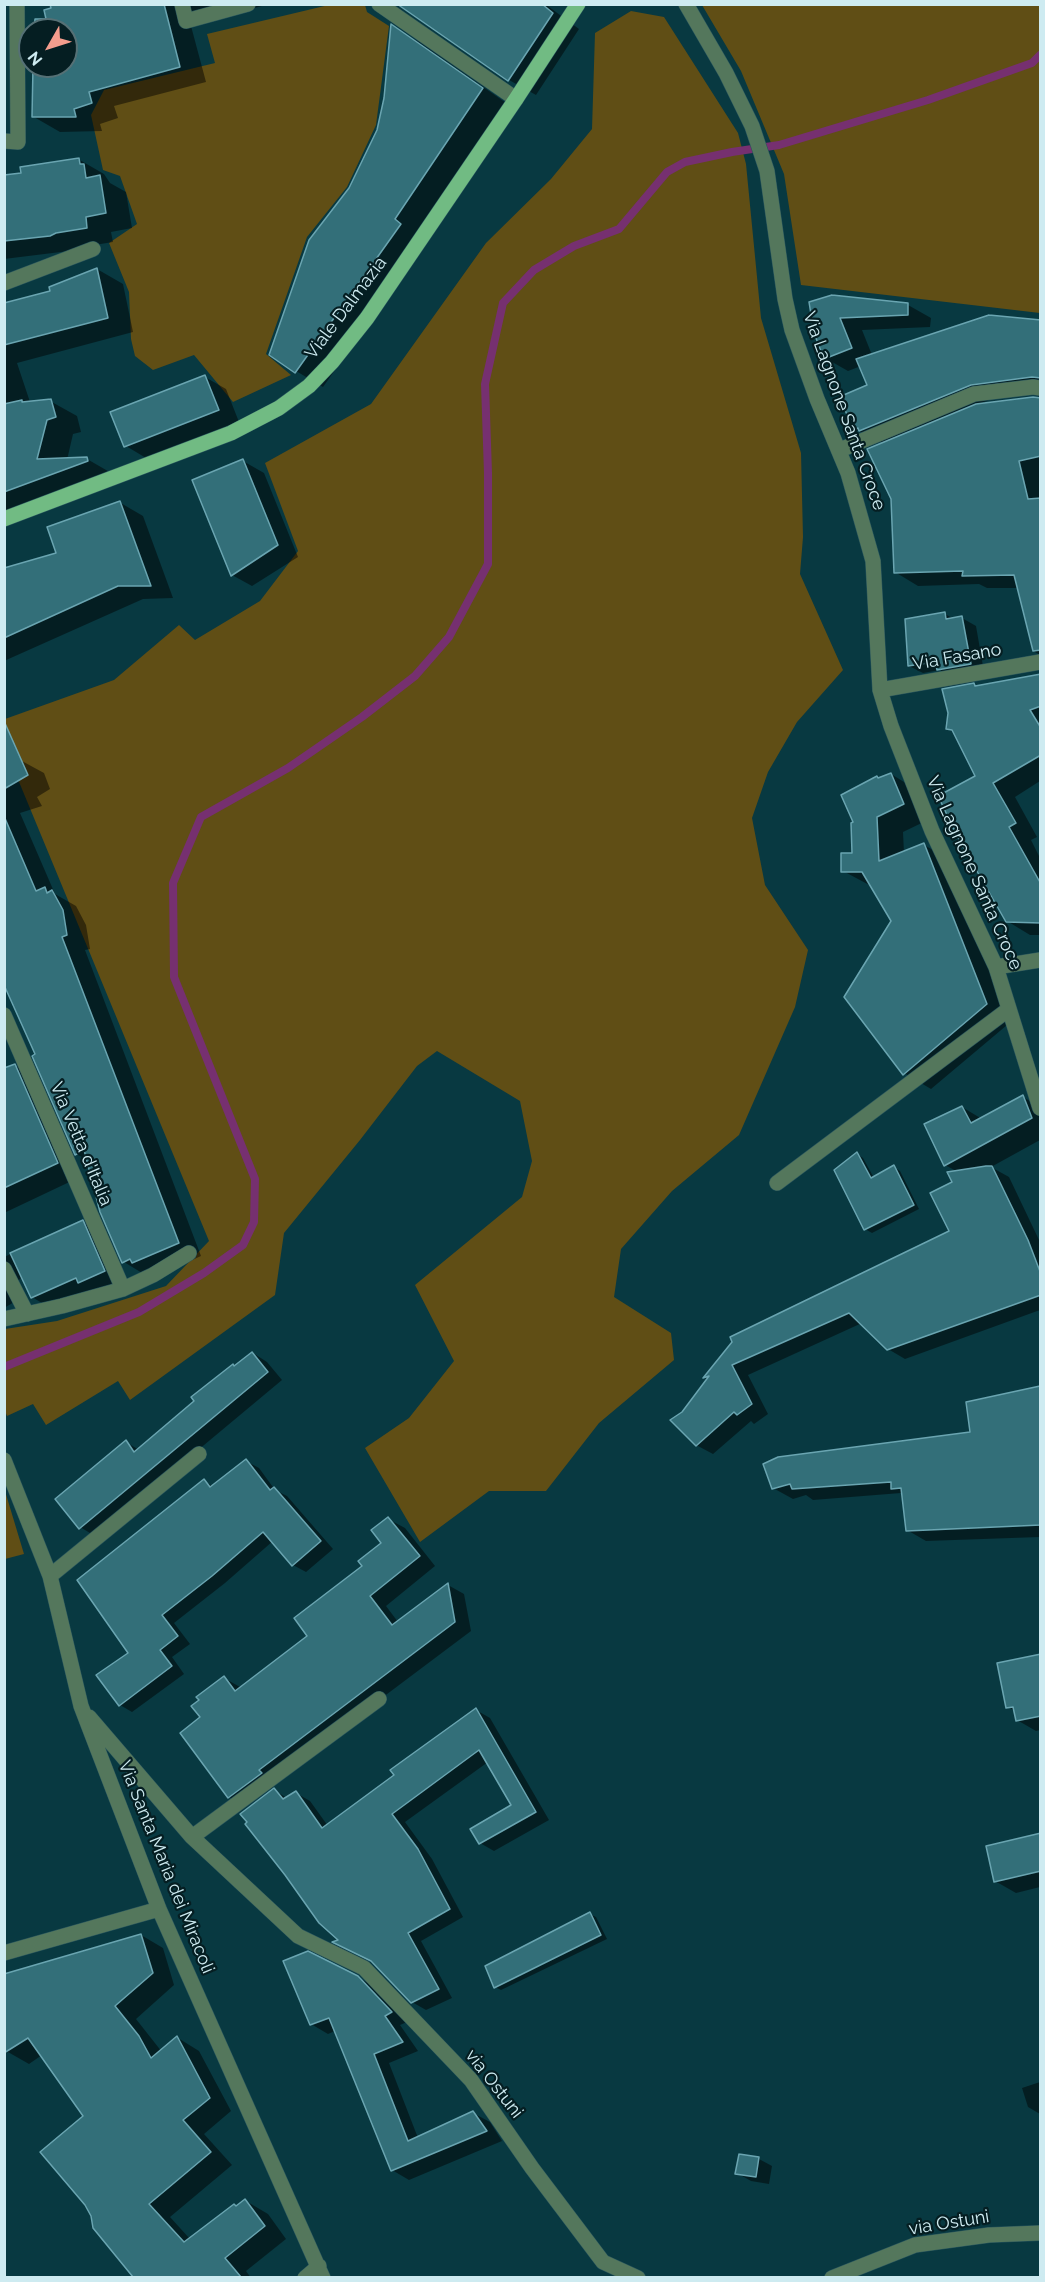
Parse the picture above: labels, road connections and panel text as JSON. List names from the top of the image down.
{
  "streets": {
    "main road": ["Viale Dalmazia"],
    "street": [
      "Via Lagnone Santa Croce",
      "Via Fasano",
      "Via Vetta d'Italia",
      "Via Santa Maria dei Miracoli",
      "via Ostuni"
    ]
  },
  "crossings": [
    ["Via Lagnone Santa Croce", "Via Fasano"],
    ["Via Santa Maria dei Miracoli", "via Ostuni"]
  ],
  "north": "bottom left"
}
